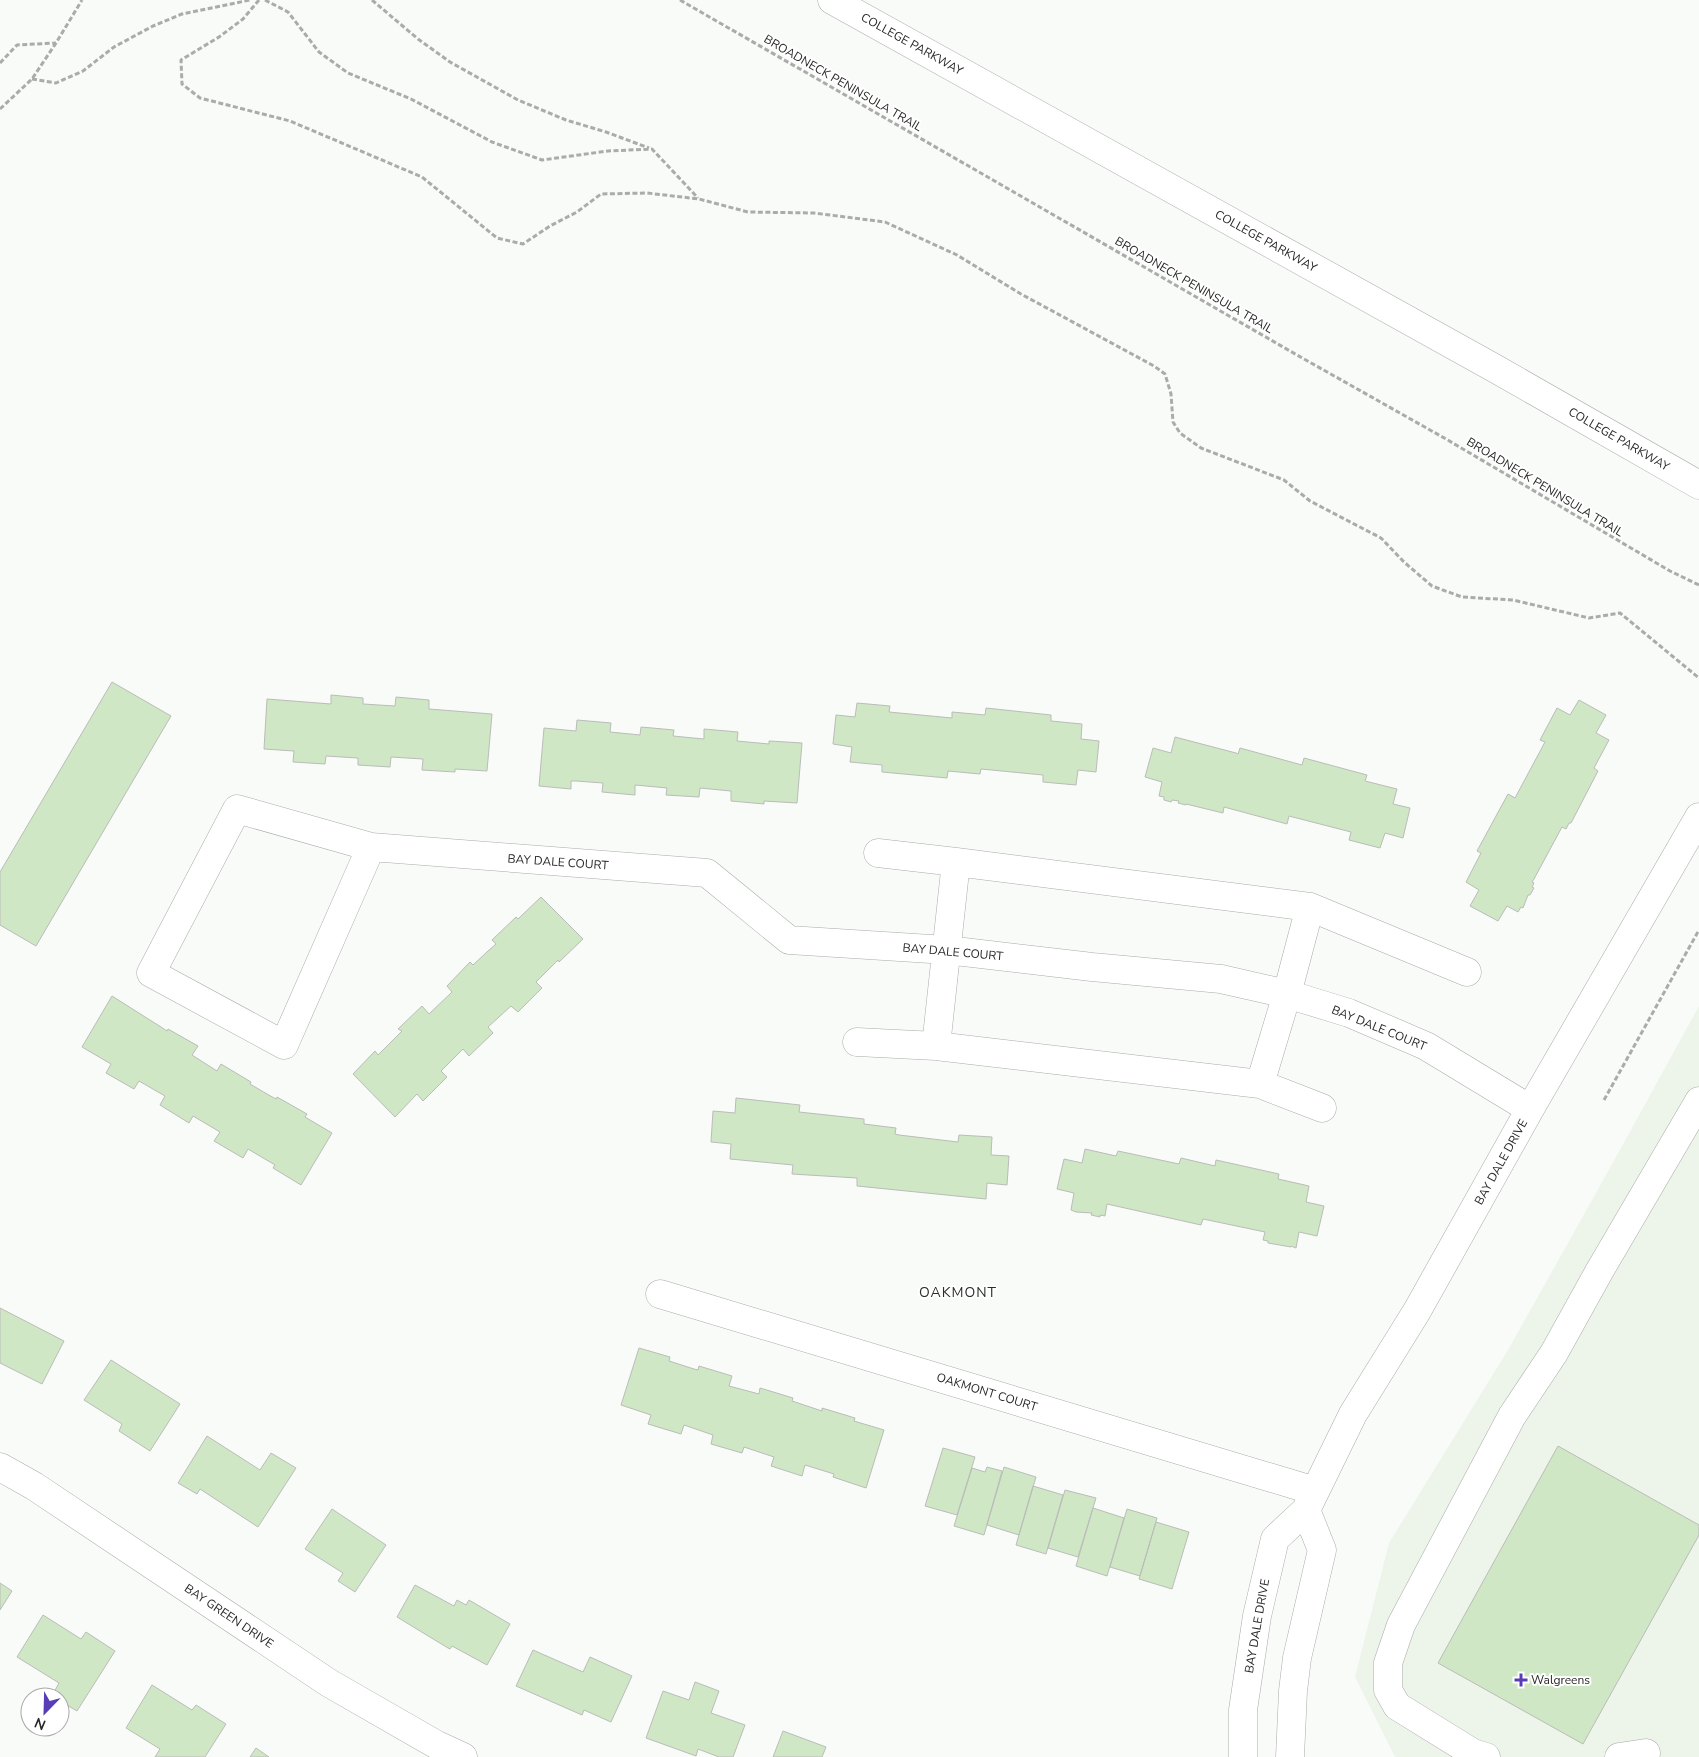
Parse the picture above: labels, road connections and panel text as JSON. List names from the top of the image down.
{
  "streets": {
    "street": [
      "COLLEGE PARKWAY",
      "BAY DALE COURT",
      "BAY DALE DRIVE",
      "OAKMONT COURT",
      "BAY GREEN DRIVE"
    ],
    "path": ["BROADNECK PENINSULA TRAIL"]
  },
  "crossings": [
    ["BAY DALE COURT", "BAY DALE DRIVE"],
    ["BAY DALE DRIVE", "OAKMONT COURT"]
  ],
  "districts": ["OAKMONT"],
  "places": {
    "health": ["Walgreens"]
  },
  "north": "bottom left"
}
